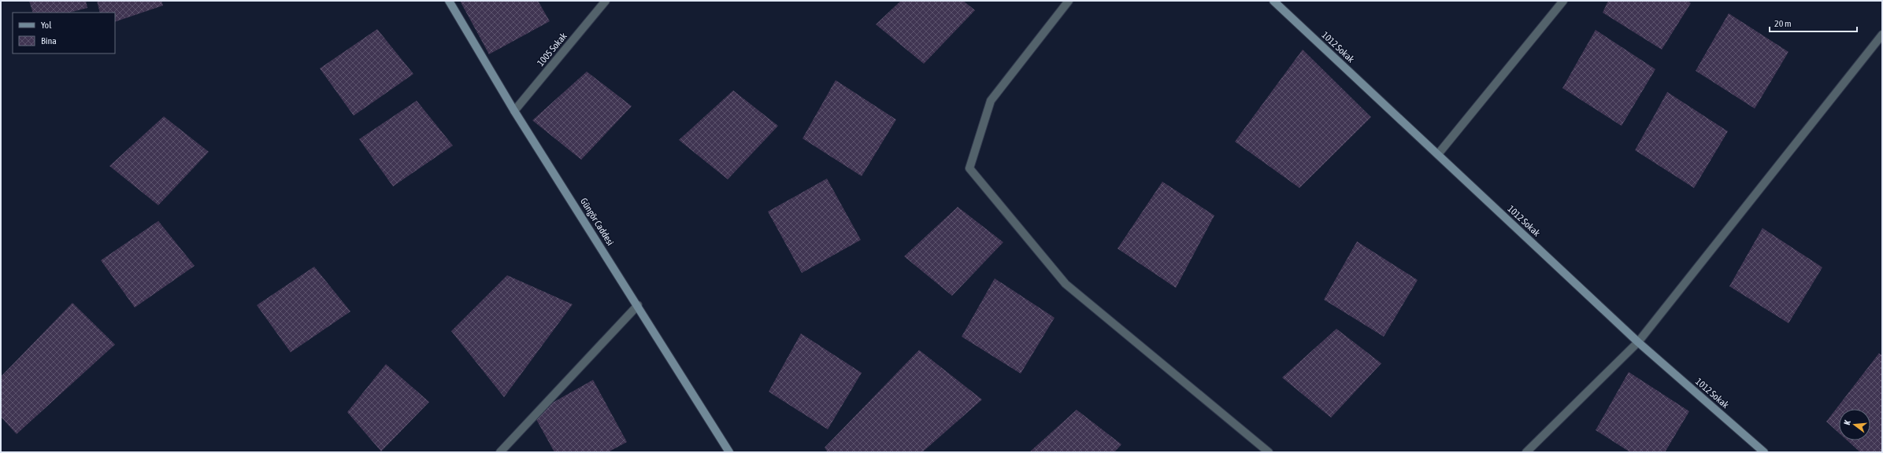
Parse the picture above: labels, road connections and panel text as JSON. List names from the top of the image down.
{
  "streets": {
    "street": ["1012 Sokak", "1005 Sokak", "Güngör Caddesi"]
  },
  "crossings": [
    ["1005 Sokak", "Güngör Caddesi"]
  ],
  "legend": ["Yol", "Bina"],
  "scale_bar": "20 m",
  "north": "left"
}
